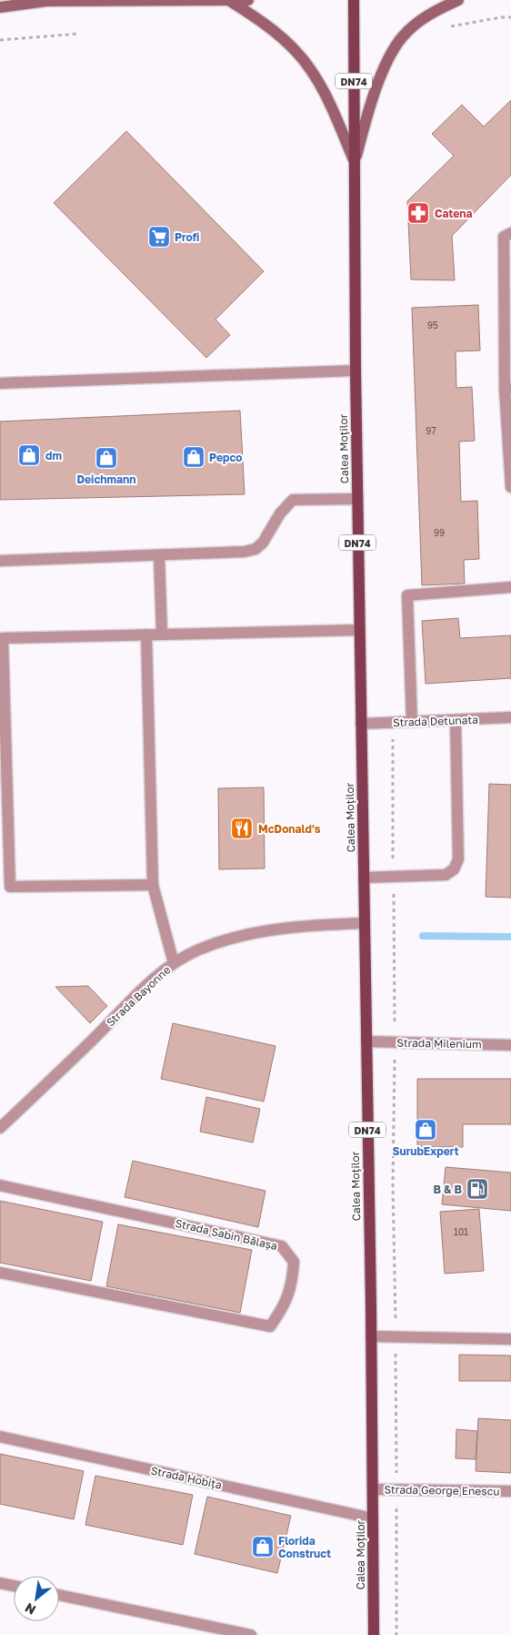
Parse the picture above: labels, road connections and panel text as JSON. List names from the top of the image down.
{
  "streets": {
    "main road": ["DN74", "Calea Moților"],
    "street": [
      "Strada Detunata",
      "Strada Bayonne",
      "Strada Milenium",
      "Strada Sabin Bălașa",
      "Strada Hobița",
      "Strada George Enescu"
    ]
  },
  "crossings": [
    ["Calea Moților", "Strada Detunata"],
    ["Calea Moților", "Strada Bayonne"],
    ["Calea Moților", "Strada Milenium"],
    ["Calea Moților", "Strada Hobița"],
    ["Calea Moților", "Strada George Enescu"]
  ],
  "places": {
    "pharmacy": ["Catena"],
    "supermarket": ["Profi"],
    "shop": [
      "dm",
      "Pepco",
      "Deichmann",
      "SurubExpert",
      "Florida Construct"
    ],
    "restaurant": ["McDonald's"],
    "fuel station": ["B & B"]
  },
  "house_numbers": [
    "95",
    "97",
    "99",
    "101"
  ],
  "north": "bottom left"
}
